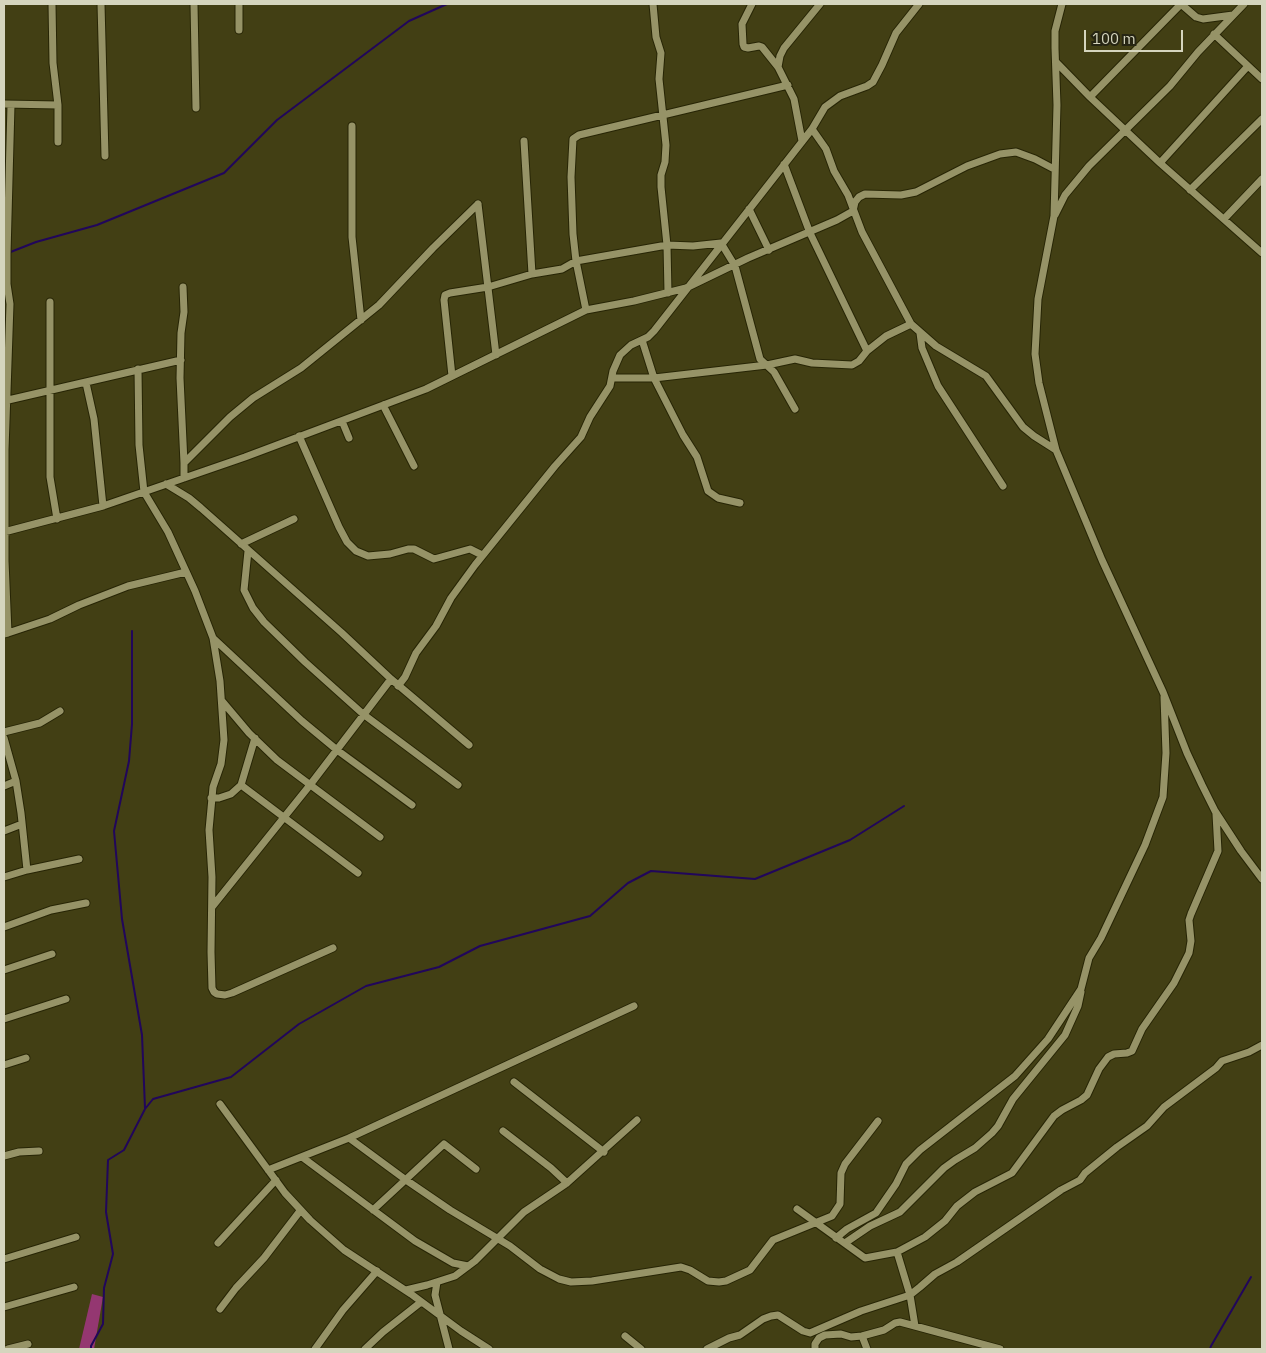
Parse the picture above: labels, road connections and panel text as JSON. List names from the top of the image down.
{
  "scale_bar": "100 m"
}
